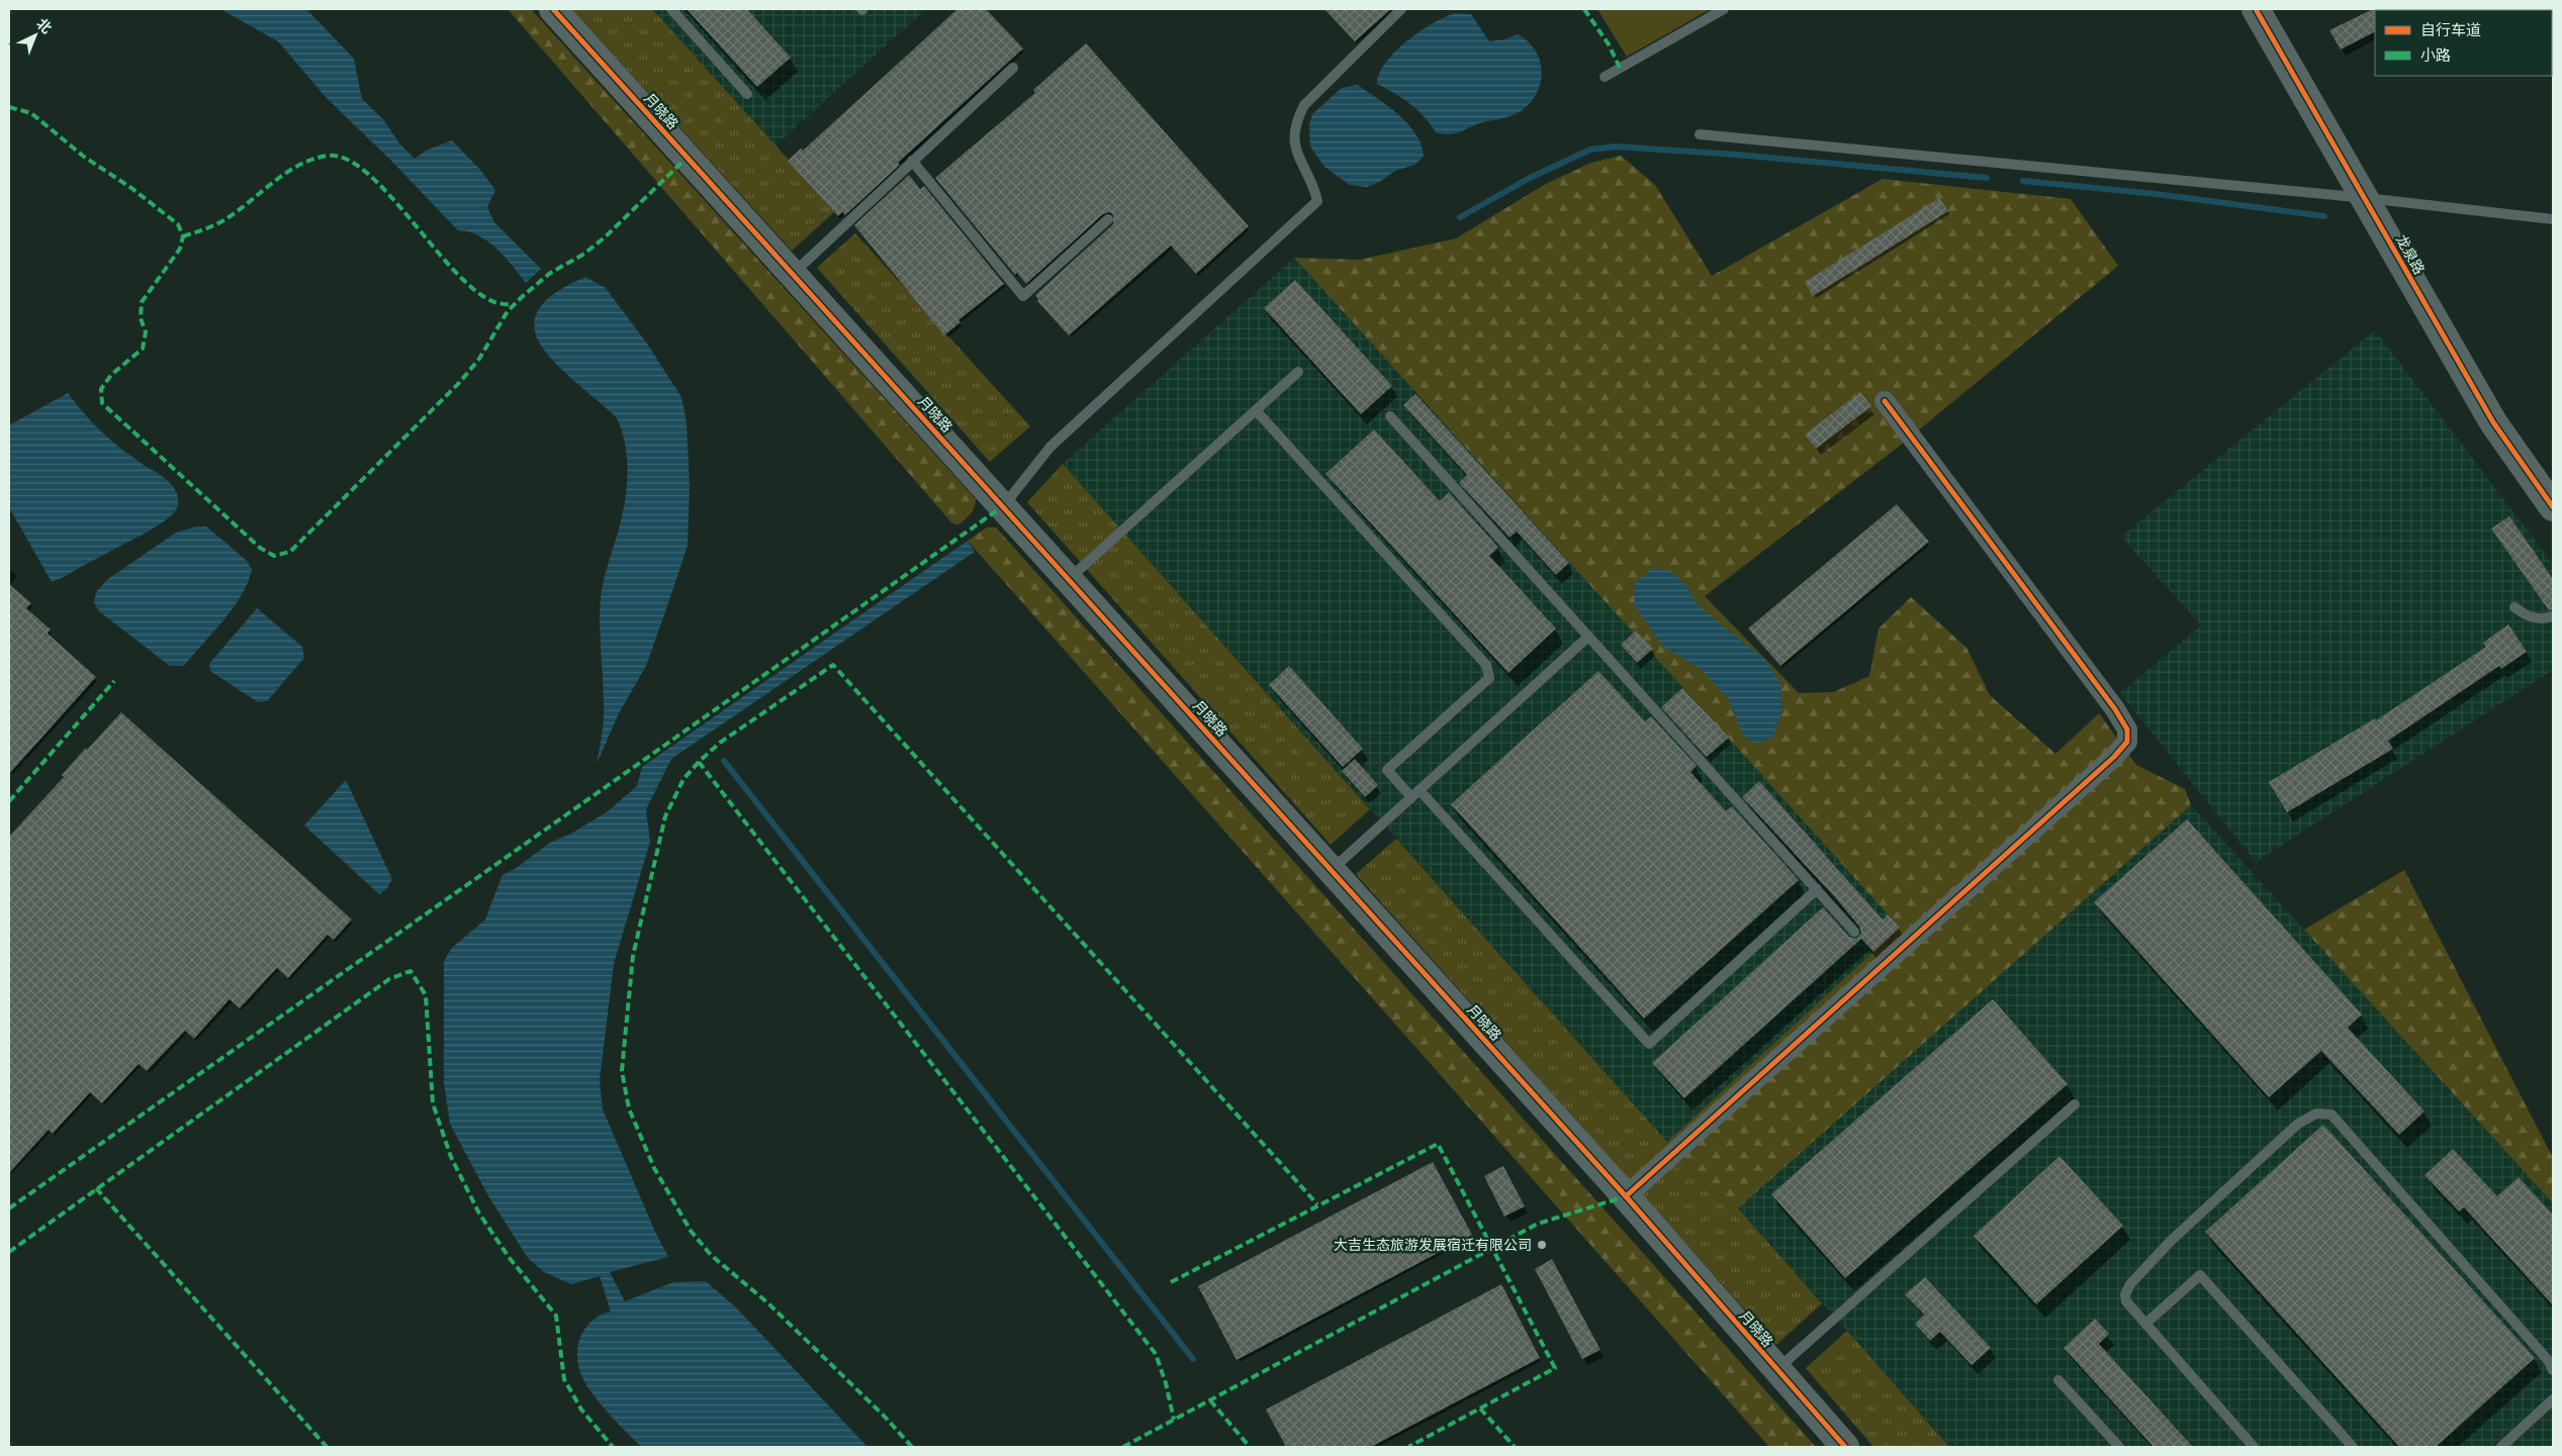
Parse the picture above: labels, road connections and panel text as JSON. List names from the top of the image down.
{
  "streets": {
    "street": ["月晓路", "龙泉路"]
  },
  "places": ["大吉生态旅游发展宿迁有限公司"],
  "legend": ["自行车道", "小路"],
  "north": "top right"
}
